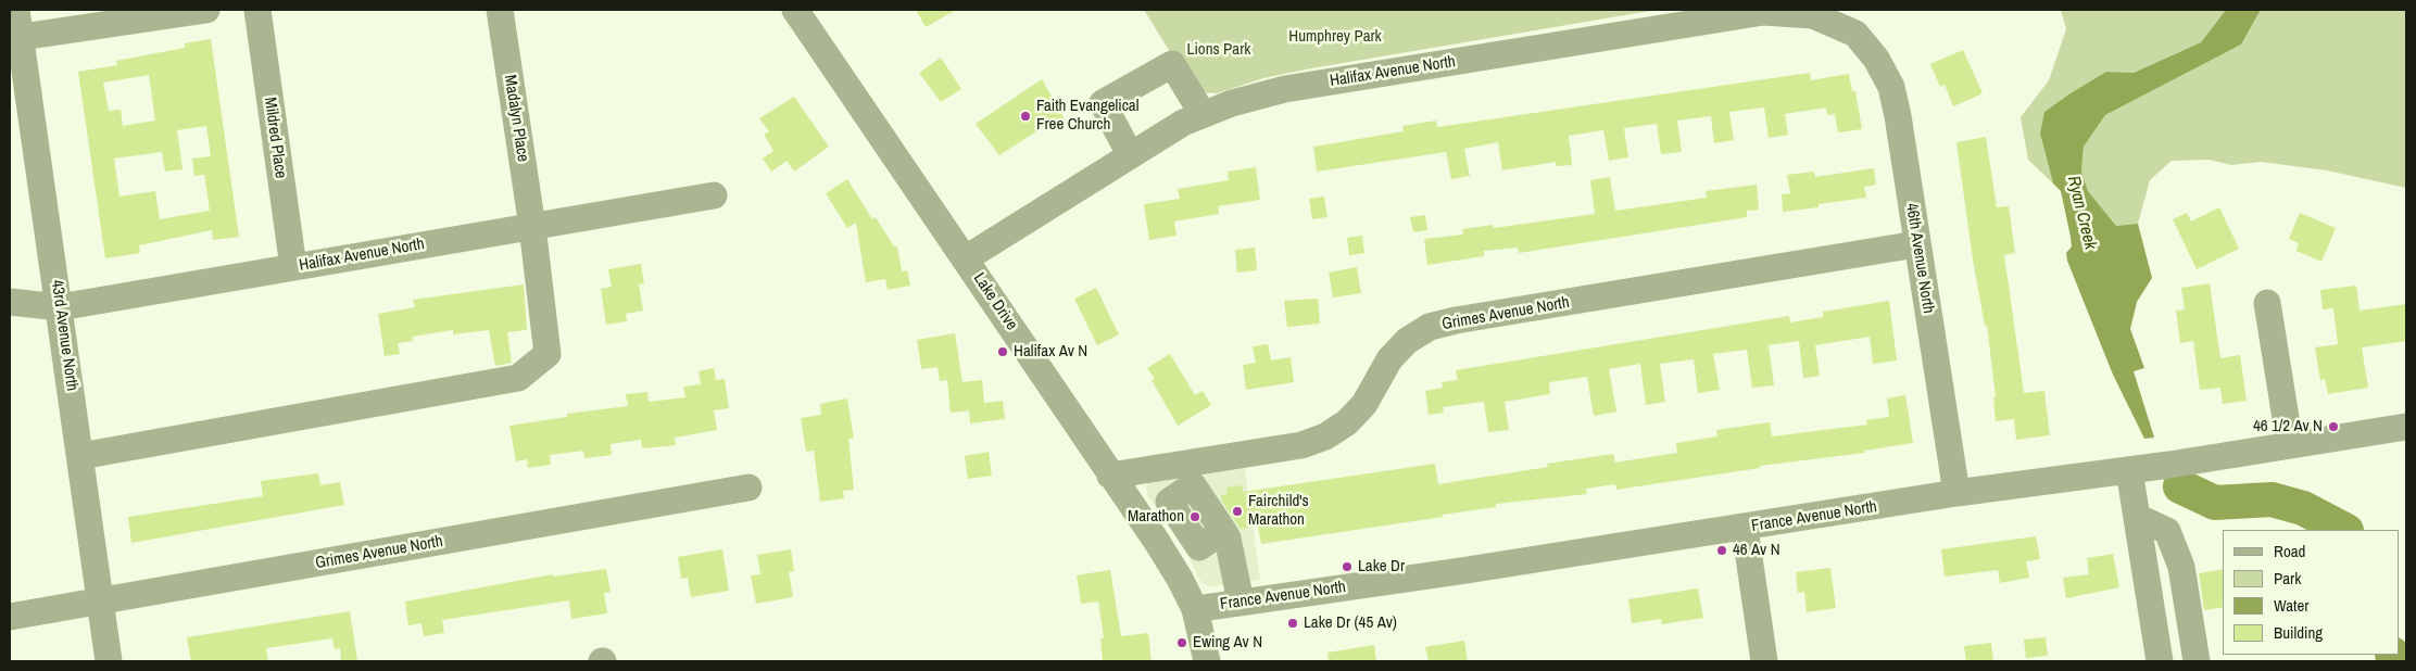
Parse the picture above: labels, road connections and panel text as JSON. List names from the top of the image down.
{
  "streets": {
    "street": [
      "Halifax Avenue North",
      "Madalyn Place",
      "Mildred Place",
      "46th Avenue North",
      "Lake Drive",
      "Grimes Avenue North",
      "43rd Avenue North",
      "France Avenue North"
    ]
  },
  "crossings": [
    ["Halifax Avenue North", "Madalyn Place"],
    ["Halifax Avenue North", "Mildred Place"],
    ["Halifax Avenue North", "46th Avenue North"],
    ["Halifax Avenue North", "Lake Drive"],
    ["Halifax Avenue North", "43rd Avenue North"],
    ["Madalyn Place", "43rd Avenue North"],
    ["46th Avenue North", "Grimes Avenue North"],
    ["46th Avenue North", "France Avenue North"],
    ["Lake Drive", "Grimes Avenue North"],
    ["Lake Drive", "France Avenue North"],
    ["Grimes Avenue North", "43rd Avenue North"]
  ],
  "water": ["Ryan Creek"],
  "parks": ["Humphrey Park", "Lions Park"],
  "places": [
    "Faith Evangelical Free Church",
    "Halifax Av N",
    "46 1/2 Av N",
    "Fairchild's Marathon",
    "Marathon",
    "46 Av N",
    "Lake Dr",
    "Lake Dr (45 Av)",
    "Ewing Av N"
  ],
  "legend": [
    "Road",
    "Park",
    "Water",
    "Building"
  ]
}
